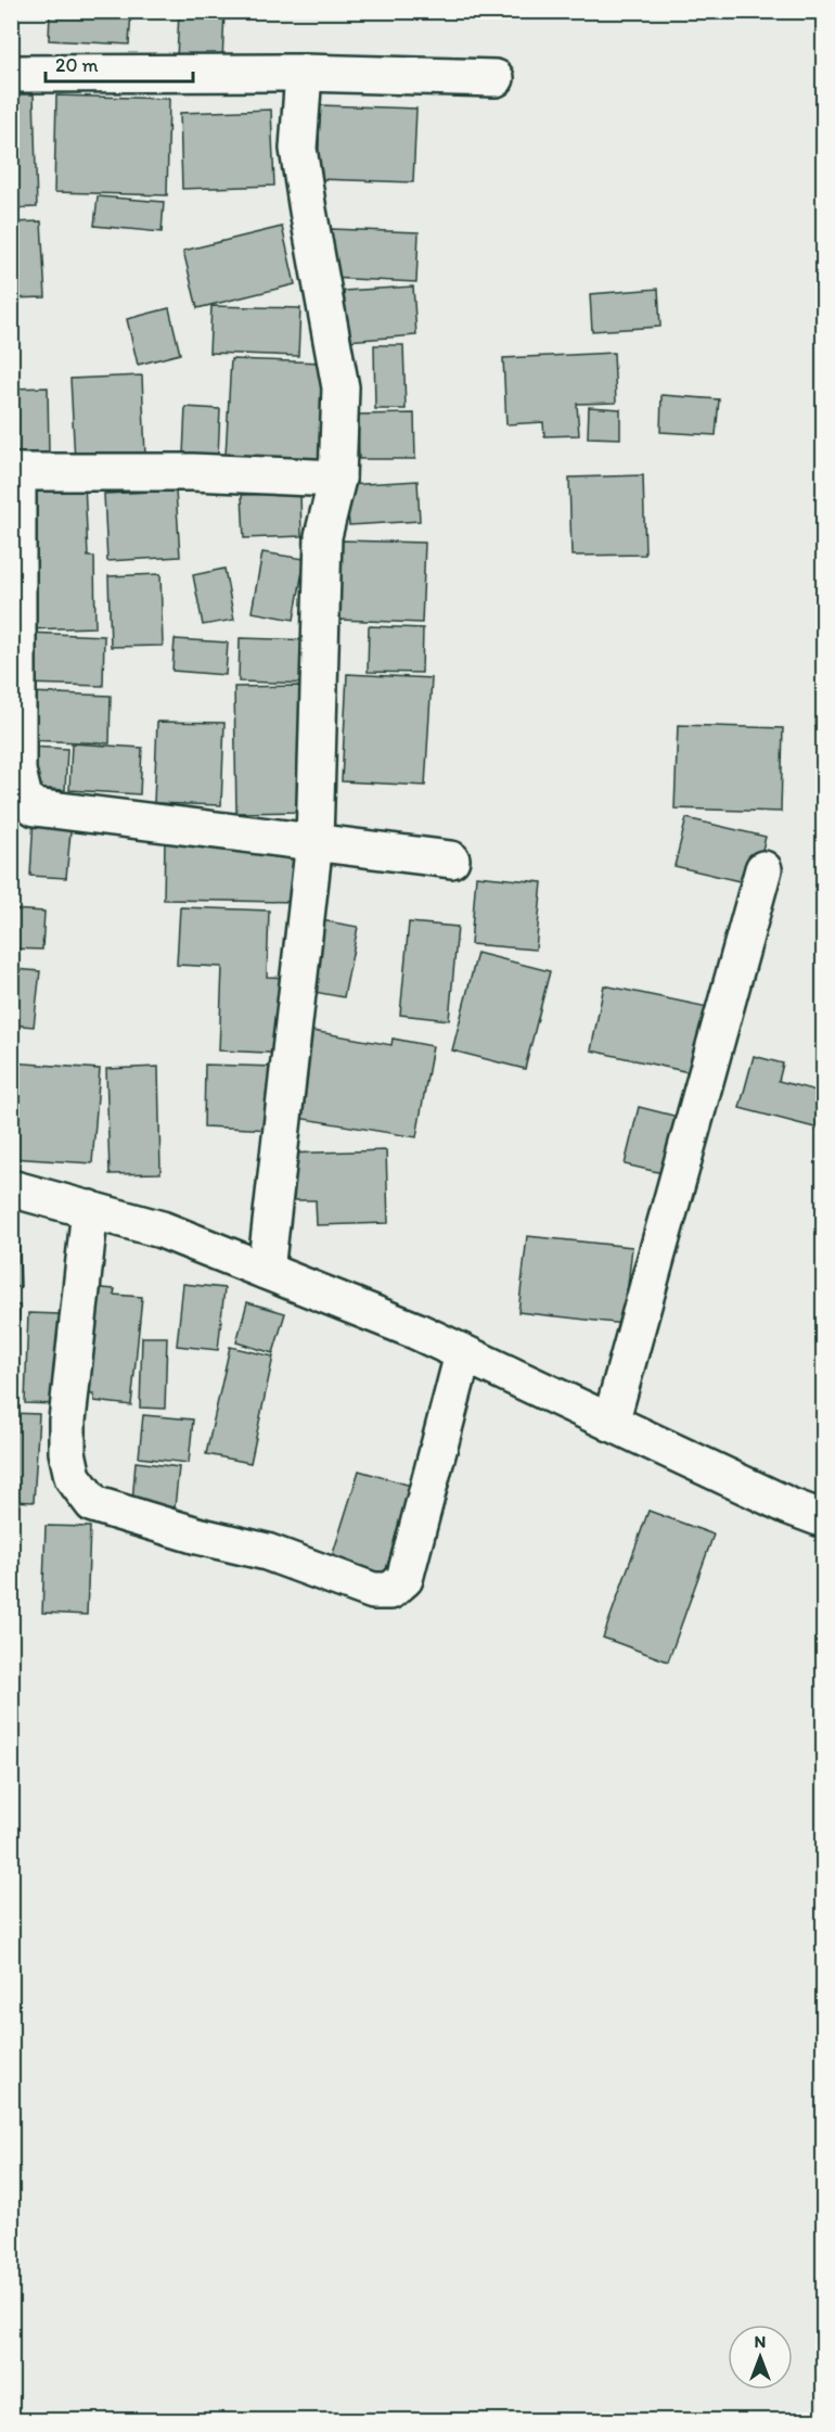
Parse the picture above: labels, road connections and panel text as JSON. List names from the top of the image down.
{
  "scale_bar": "20 m",
  "north": "top"
}
